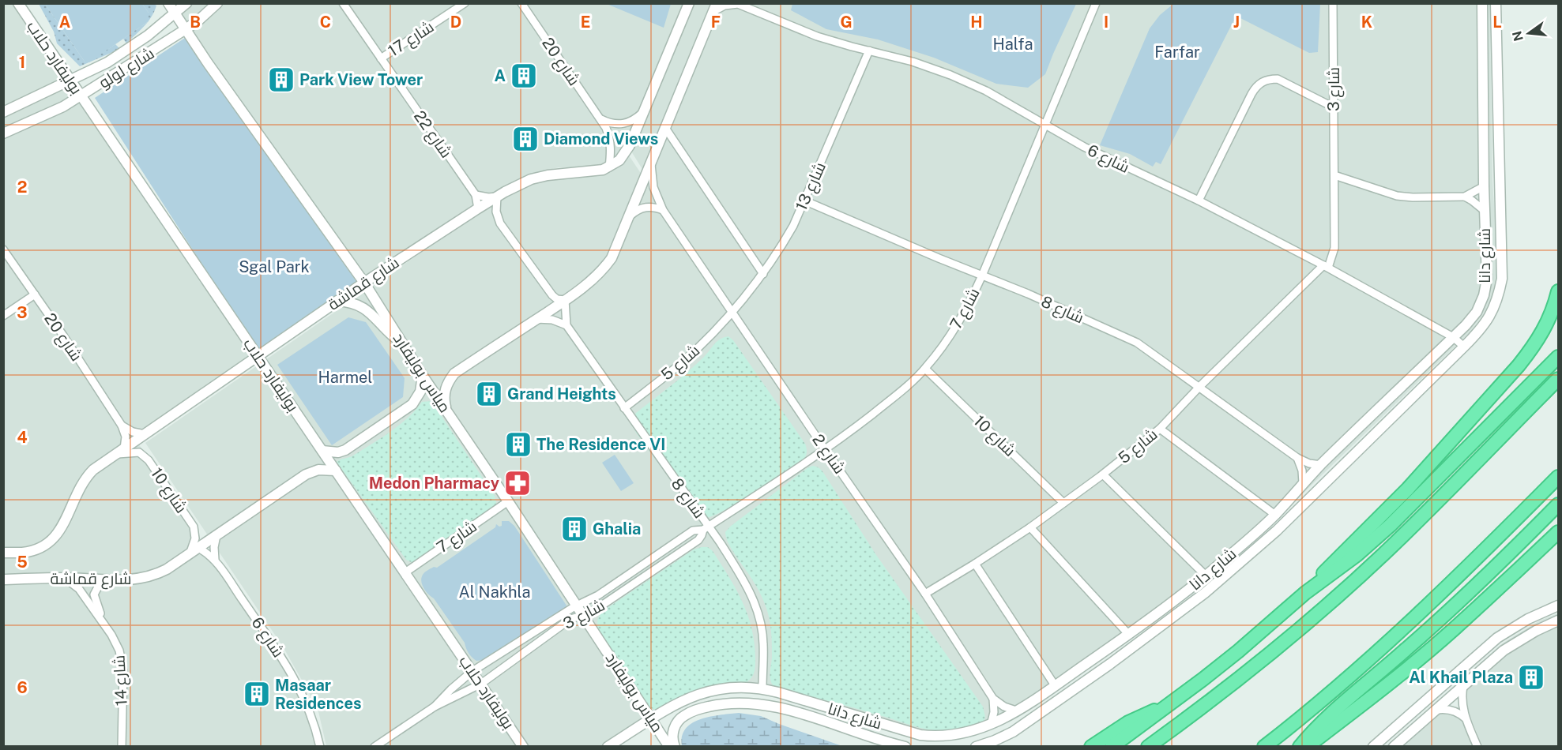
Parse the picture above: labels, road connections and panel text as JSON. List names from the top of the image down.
{
  "streets": {
    "street": [
      "شارع 17",
      "بوليفارد حلاب",
      "شارع 20",
      "شارع لولو",
      "شارع 3",
      "شارع 22",
      "شارع 6",
      "شارع 13",
      "شارع دانا",
      "شارع قماشة",
      "شارع 7",
      "شارع 8",
      "شارع 5",
      "مياس بوليفارد",
      "شارع 10",
      "شارع 2",
      "شارع 14"
    ]
  },
  "crossings": [
    ["شارع 17", "شارع 22"],
    ["بوليفارد حلاب", "شارع لولو"],
    ["بوليفارد حلاب", "شارع 3"],
    ["بوليفارد حلاب", "شارع قماشة"],
    ["بوليفارد حلاب", "شارع 7"],
    ["بوليفارد حلاب", "مياس بوليفارد"],
    ["شارع 20", "شارع قماشة"],
    ["شارع 20", "شارع 10"],
    ["شارع لولو", "مياس بوليفارد"],
    ["شارع 3", "شارع 6"],
    ["شارع 3", "شارع 7"],
    ["شارع 3", "شارع 8"],
    ["شارع 3", "شارع 5"],
    ["شارع 3", "مياس بوليفارد"],
    ["شارع 3", "شارع 2"],
    ["شارع 22", "شارع قماشة"],
    ["شارع 6", "شارع 13"],
    ["شارع 6", "شارع دانا"],
    ["شارع 6", "شارع قماشة"],
    ["شارع 6", "شارع 7"],
    ["شارع 6", "شارع 5"],
    ["شارع 13", "شارع 8"],
    ["شارع 13", "شارع 5"],
    ["شارع 13", "شارع 2"],
    ["شارع دانا", "شارع 8"],
    ["شارع دانا", "مياس بوليفارد"],
    ["شارع دانا", "شارع 2"],
    ["شارع قماشة", "مياس بوليفارد"],
    ["شارع قماشة", "شارع 10"],
    ["شارع قماشة", "شارع 14"],
    ["شارع 7", "شارع 8"],
    ["شارع 7", "مياس بوليفارد"],
    ["شارع 7", "شارع 10"],
    ["شارع 7", "شارع 2"],
    ["شارع 8", "شارع 5"],
    ["شارع 5", "شارع 10"],
    ["شارع 5", "شارع 2"]
  ],
  "parks": [
    "Halfa",
    "Farfar",
    "Sgal Park",
    "Harmel",
    "Al Nakhla"
  ],
  "places": {
    "building": [
      "A",
      "Park View Tower",
      "Diamond Views",
      "Grand Heights",
      "The Residence VI",
      "Ghalia",
      "Al Khail Plaza",
      "Masaar Residences"
    ],
    "pharmacy": ["Medon Pharmacy"]
  },
  "north": "left",
  "grid": {
    "columns": [
      "A",
      "B",
      "C",
      "D",
      "E",
      "F",
      "G",
      "H",
      "I",
      "J",
      "K",
      "L"
    ],
    "rows": [
      "1",
      "2",
      "3",
      "4",
      "5",
      "6"
    ]
  }
}
